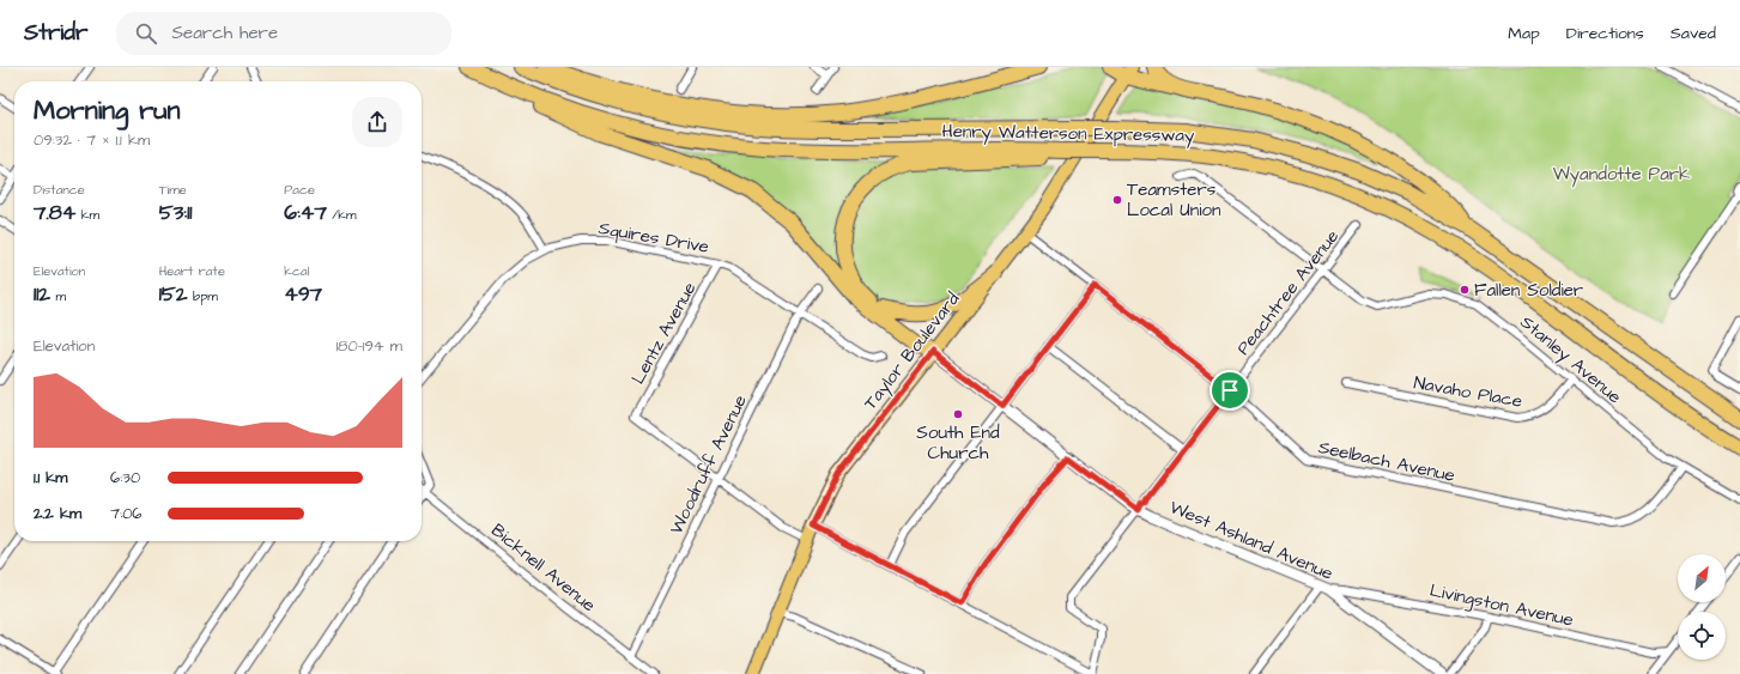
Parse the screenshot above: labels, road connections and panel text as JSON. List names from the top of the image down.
{
  "streets": {
    "highway": ["Henry Watterson Expressway"],
    "main road": ["Taylor Boulevard"],
    "street": [
      "Squires Drive",
      "Peachtree Avenue",
      "Lentz Avenue",
      "Stanley Avenue",
      "Navaho Place",
      "Seelbach Avenue",
      "Woodruff Avenue",
      "West Ashland Avenue",
      "Bicknell Avenue",
      "Livingston Avenue"
    ]
  },
  "crossings": [
    ["Squires Drive", "Lentz Avenue"],
    ["Peachtree Avenue", "Stanley Avenue"],
    ["Peachtree Avenue", "Seelbach Avenue"],
    ["Peachtree Avenue", "West Ashland Avenue"],
    ["Lentz Avenue", "Woodruff Avenue"],
    ["Taylor Boulevard", "Seelbach Avenue"],
    ["Taylor Boulevard", "West Ashland Avenue"],
    ["Stanley Avenue", "Navaho Place"],
    ["Stanley Avenue", "Seelbach Avenue"],
    ["Woodruff Avenue", "Bicknell Avenue"],
    ["West Ashland Avenue", "Livingston Avenue"]
  ],
  "parks": ["Wyandotte Park"],
  "places": ["Teamsters Local Union", "Fallen Soldier", "South End Church"],
  "north": "top right",
  "page": {
    "header": "Stridr",
    "search": "Search here",
    "nav": ["Map", "Directions", "Saved"],
    "heading": ["Morning run", "09:32 · 7 × 1.1 km"],
    "stats": [
      ["Distance", "7.84 km"],
      ["Time", "53:11"],
      ["Pace", "6:47 /km"],
      ["Elevation", "112 m"],
      ["Heart rate", "152 bpm"],
      ["kcal", "497"]
    ],
    "chart": ["Elevation", "180–194 m"],
    "list": [
      {
        "name": "1.1 km",
        "note": "6:30"
      },
      {
        "name": "2.2 km",
        "note": "7:06"
      }
    ]
  }
}
